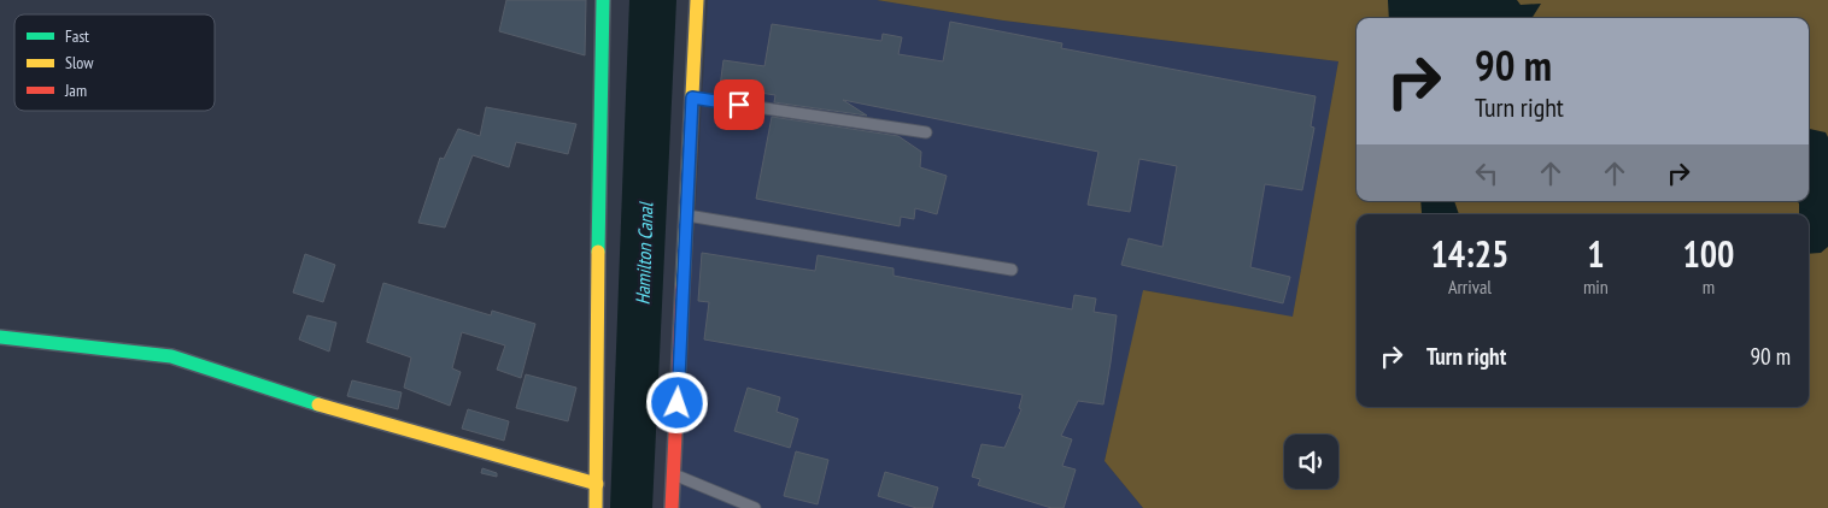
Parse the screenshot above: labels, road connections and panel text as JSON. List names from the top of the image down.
{
  "water": ["Hamilton Canal"],
  "legend": ["Fast", "Slow", "Jam"],
  "page": {
    "turn": ["90 m", "Turn right"],
    "eta": [
      "14:25",
      "Arrival",
      "1",
      "min",
      "100",
      "m"
    ],
    "list": [
      {
        "name": "Turn right",
        "value": "90 m"
      }
    ]
  }
}
